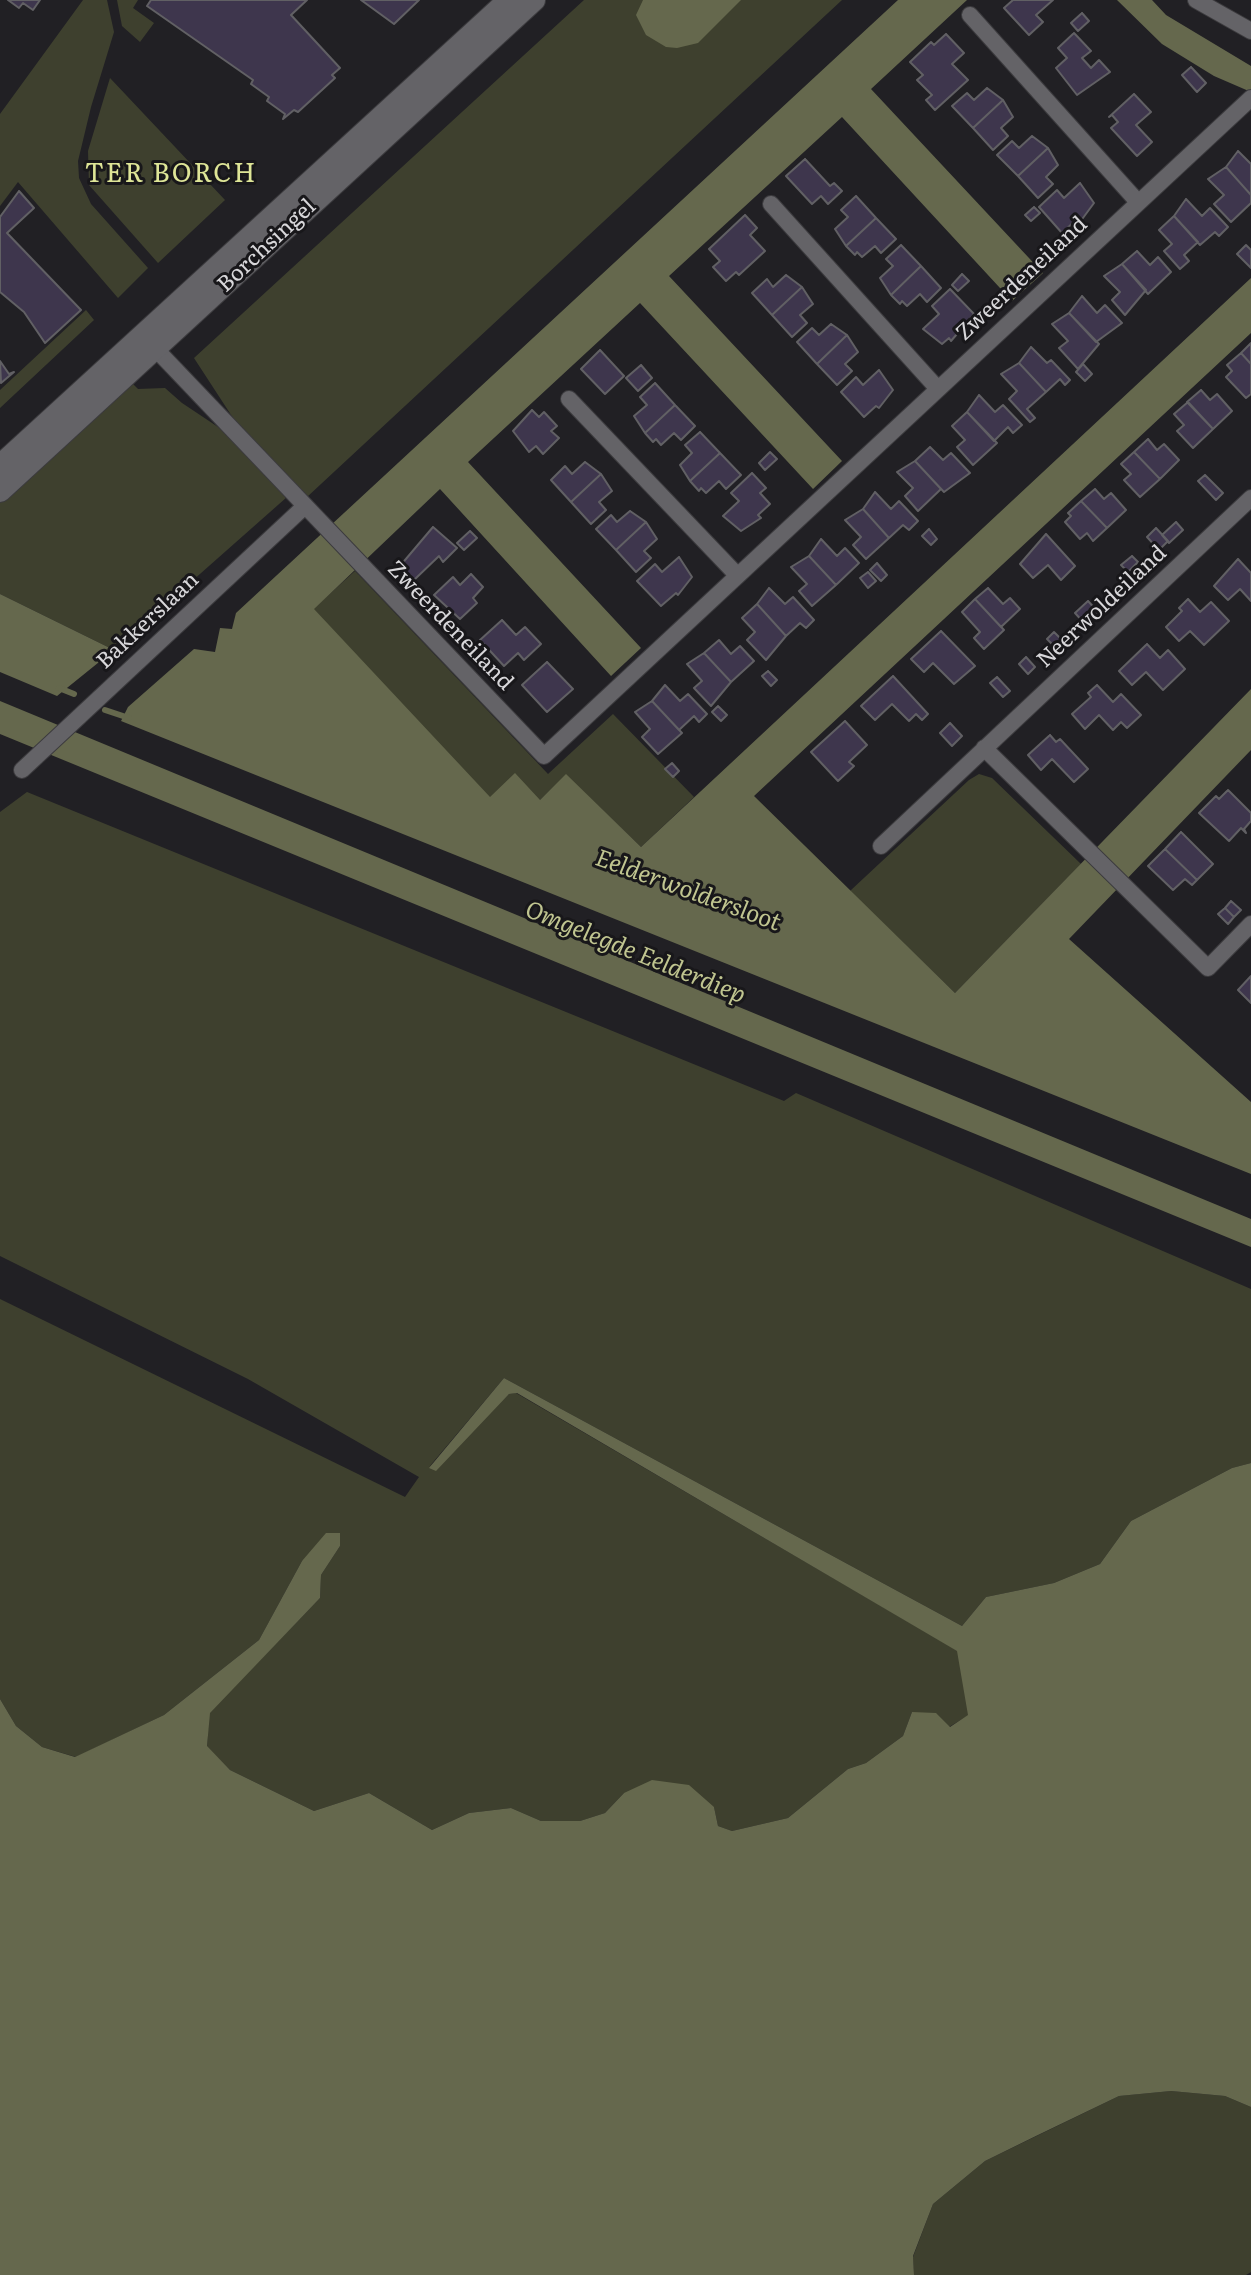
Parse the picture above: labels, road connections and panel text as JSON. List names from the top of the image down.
{
  "streets": {
    "main road": ["Borchsingel"],
    "street": ["Zweerdeneiland", "Neerwoldeiland", "Bakkerslaan"]
  },
  "crossings": [
    ["Borchsingel", "Zweerdeneiland"],
    ["Zweerdeneiland", "Bakkerslaan"]
  ],
  "districts": ["TER BORCH"],
  "water": ["Eelderwoldersloot", "Omgelegde Eelderdiep"]
}
